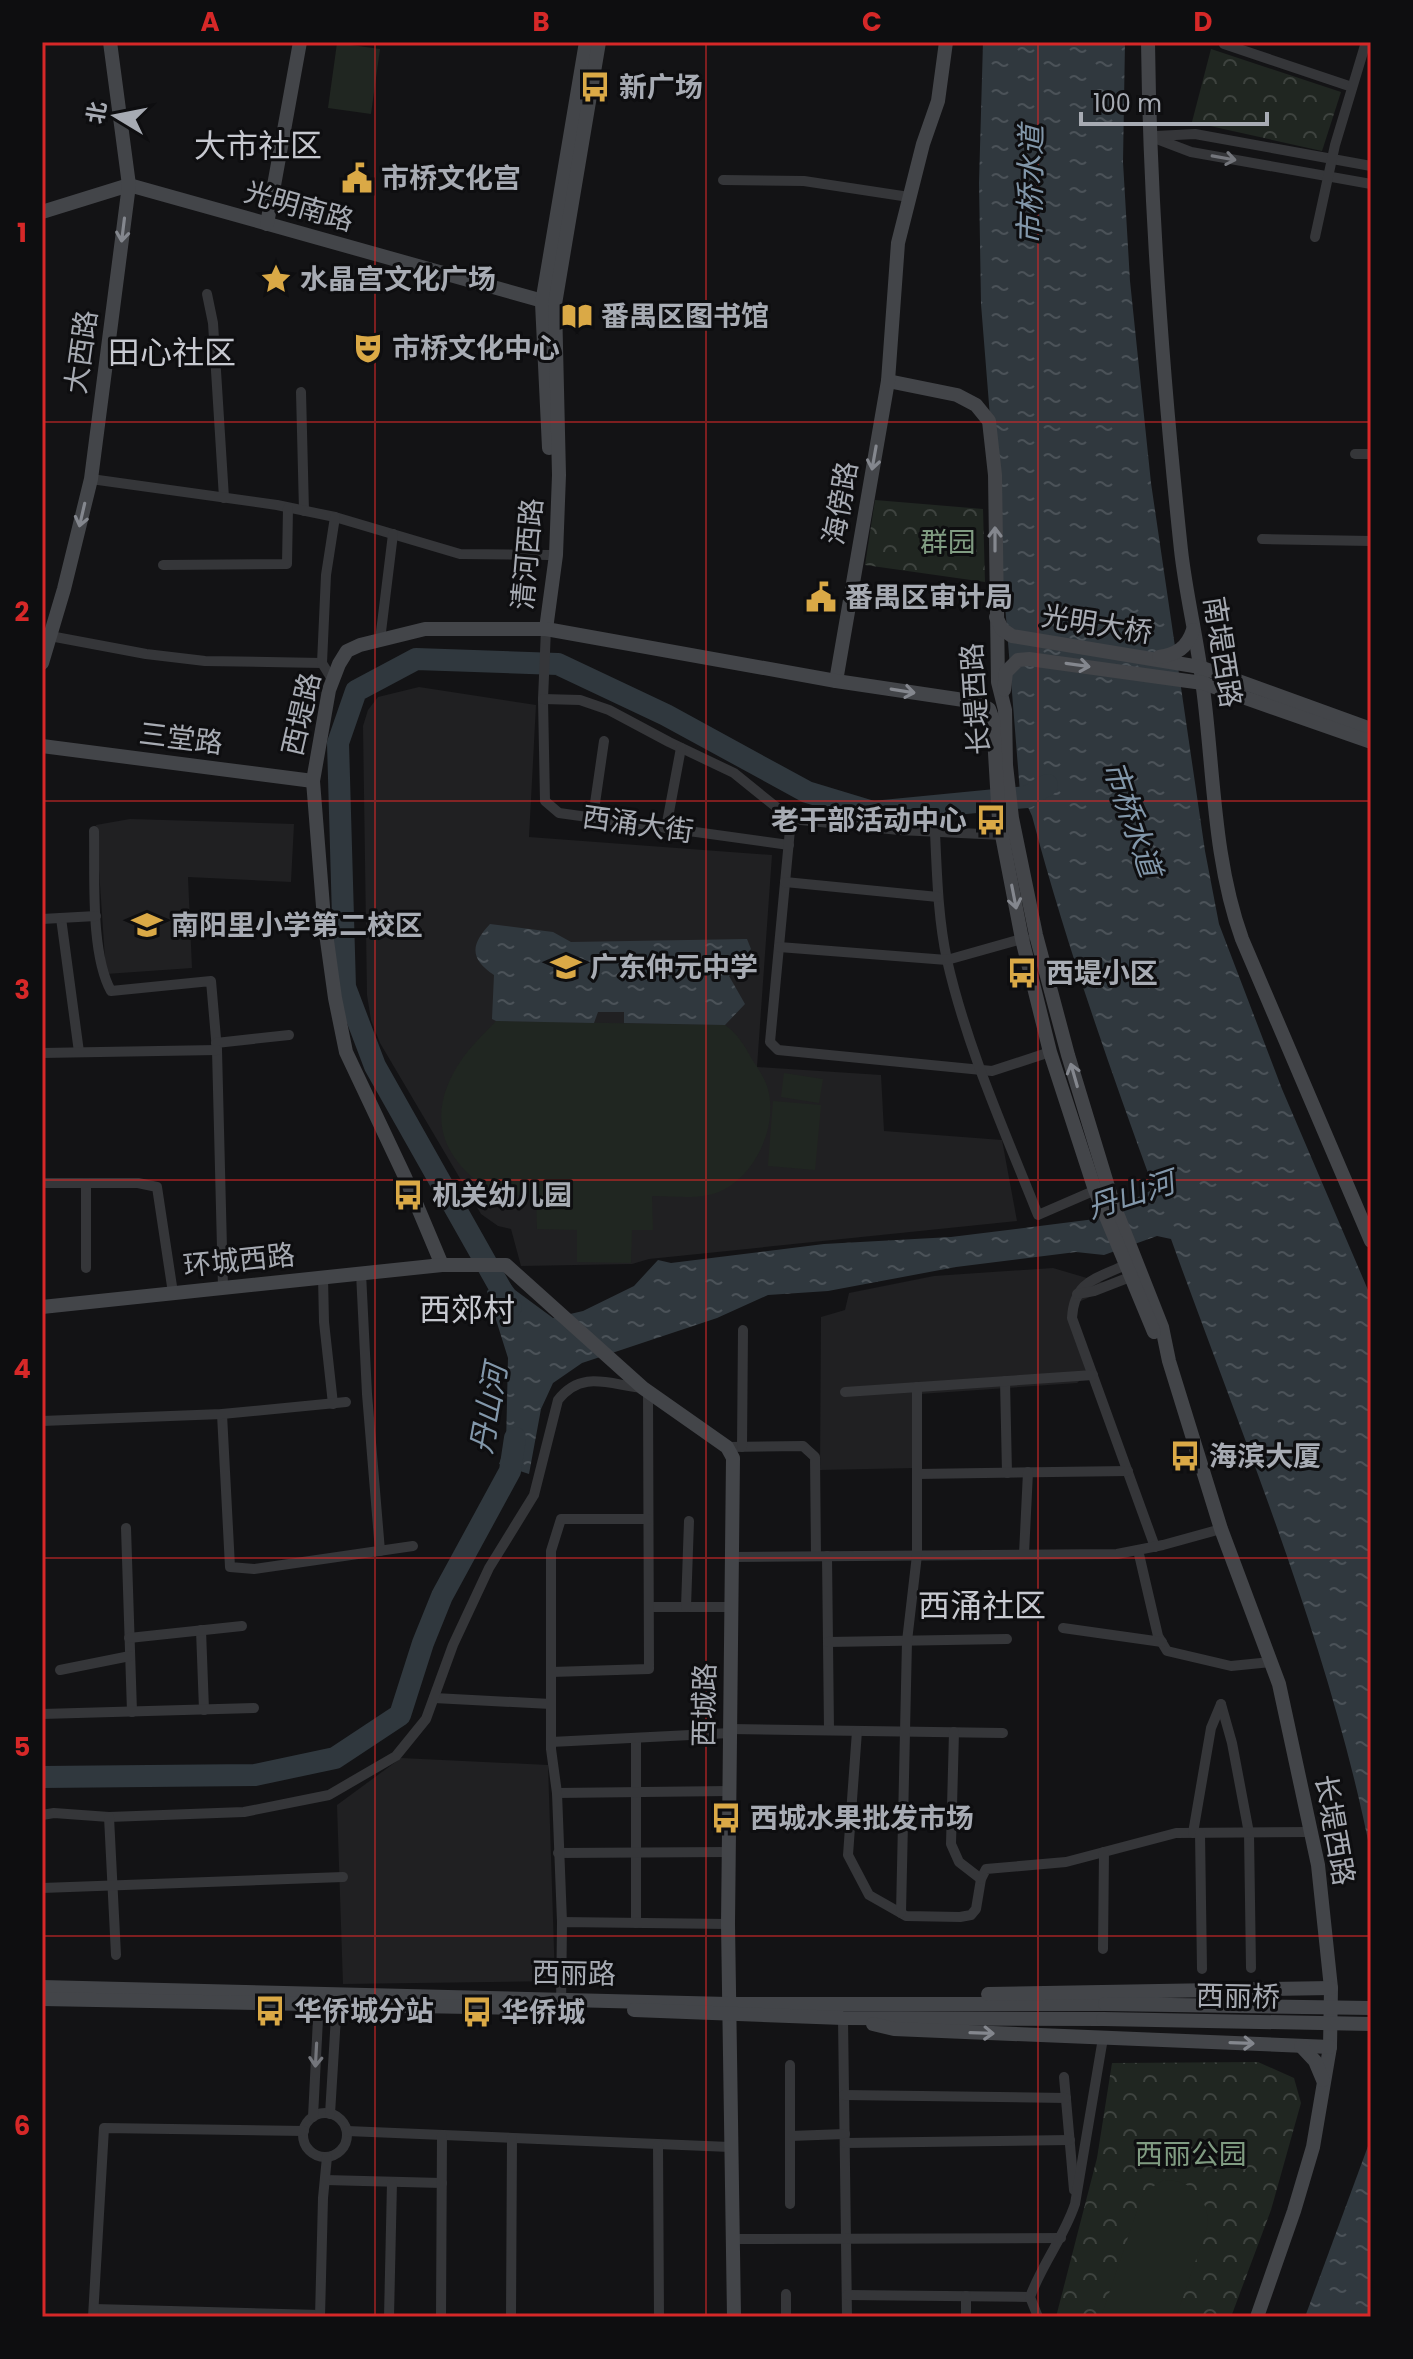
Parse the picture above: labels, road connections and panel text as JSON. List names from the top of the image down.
{
  "streets": {
    "street": [
      "光明南路",
      "大西路",
      "海傍路",
      "清河西路",
      "光明大桥",
      "南堤西路",
      "长堤西路",
      "西堤路",
      "三堂路",
      "西涌大街",
      "环城西路",
      "西城路",
      "西丽路",
      "西丽桥"
    ]
  },
  "crossings": [
    ["光明南路", "大西路"],
    ["光明南路", "清河西路"],
    ["海傍路", "长堤西路"],
    ["海傍路", "西堤路"],
    ["清河西路", "西堤路"],
    ["清河西路", "西涌大街"],
    ["光明大桥", "南堤西路"],
    ["光明大桥", "长堤西路"],
    ["光明大桥", "西堤路"],
    ["长堤西路", "西堤路"],
    ["西堤路", "三堂路"],
    ["西堤路", "西涌大街"],
    ["西堤路", "环城西路"],
    ["西城路", "西丽路"],
    ["西丽路", "西丽桥"]
  ],
  "one_way": ["海傍路"],
  "districts": [
    "大市社区",
    "田心社区",
    "西郊村",
    "西涌社区"
  ],
  "water": ["市桥水道", "丹山河"],
  "parks": ["群园", "西丽公园"],
  "places": {
    "bus stop": [
      "新广场",
      "老干部活动中心",
      "西堤小区",
      "机关幼儿园",
      "海滨大厦",
      "西城水果批发市场",
      "华侨城分站",
      "华侨城"
    ],
    "public building": ["市桥文化宫", "番禺区审计局"],
    "place": ["水晶宫文化广场"],
    "library": ["番禺区图书馆"],
    "theatre": ["市桥文化中心"],
    "school or university": ["南阳里小学第二校区", "广东仲元中学"]
  },
  "scale_bar": "100 m",
  "north": "left",
  "grid": {
    "columns": [
      "A",
      "B",
      "C",
      "D"
    ],
    "rows": [
      "1",
      "2",
      "3",
      "4",
      "5",
      "6"
    ]
  }
}
